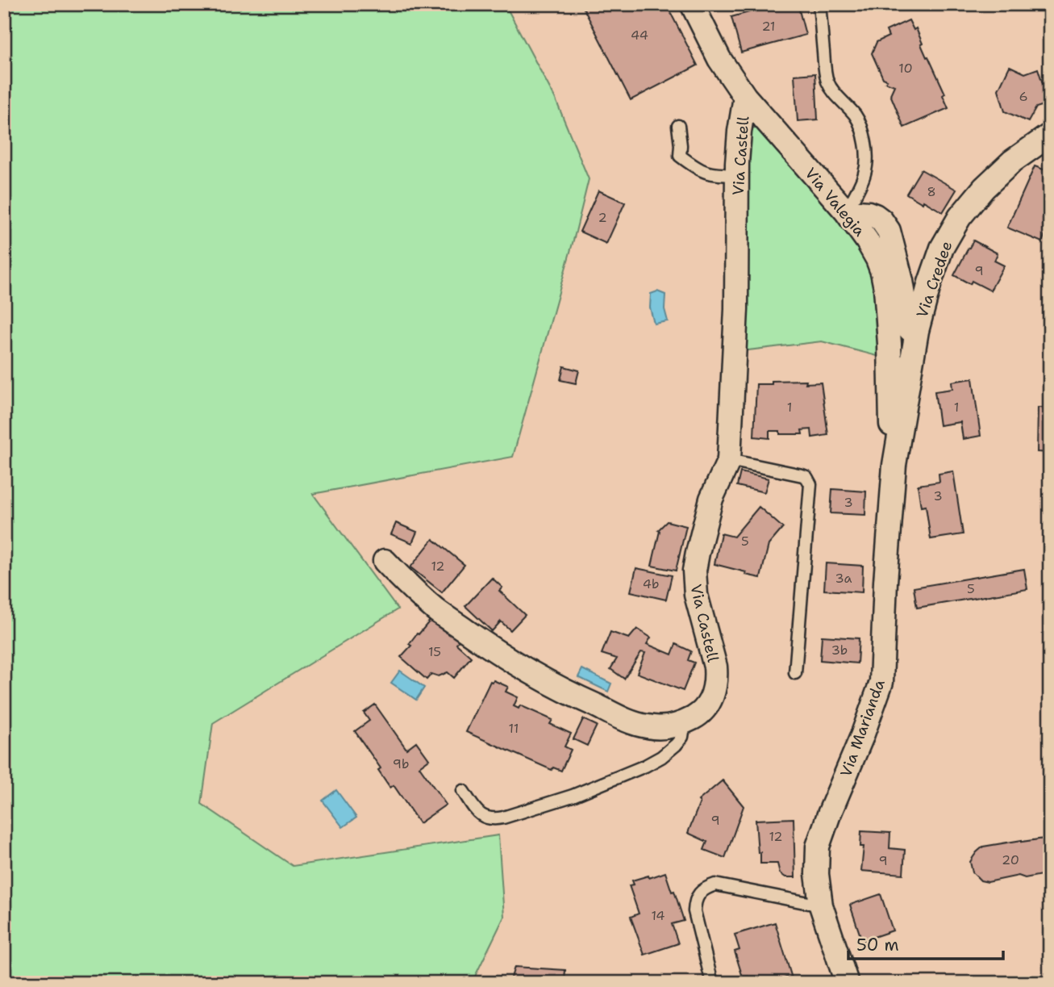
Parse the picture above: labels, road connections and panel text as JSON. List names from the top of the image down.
{
  "streets": {
    "street": [
      "Via Castell",
      "Via Valegia",
      "Via Credee",
      "Via Marianda"
    ]
  },
  "crossings": [
    ["Via Castell", "Via Valegia"],
    ["Via Valegia", "Via Credee"],
    ["Via Valegia", "Via Marianda"],
    ["Via Credee", "Via Marianda"]
  ],
  "house_numbers": [
    "21",
    "44",
    "10",
    "6",
    "8",
    "2",
    "9",
    "1",
    "1",
    "3",
    "3",
    "5",
    "12",
    "3a",
    "4b",
    "5",
    "3b",
    "15",
    "11",
    "9b",
    "9",
    "12",
    "20",
    "9",
    "14"
  ],
  "scale_bar": "50 m"
}
